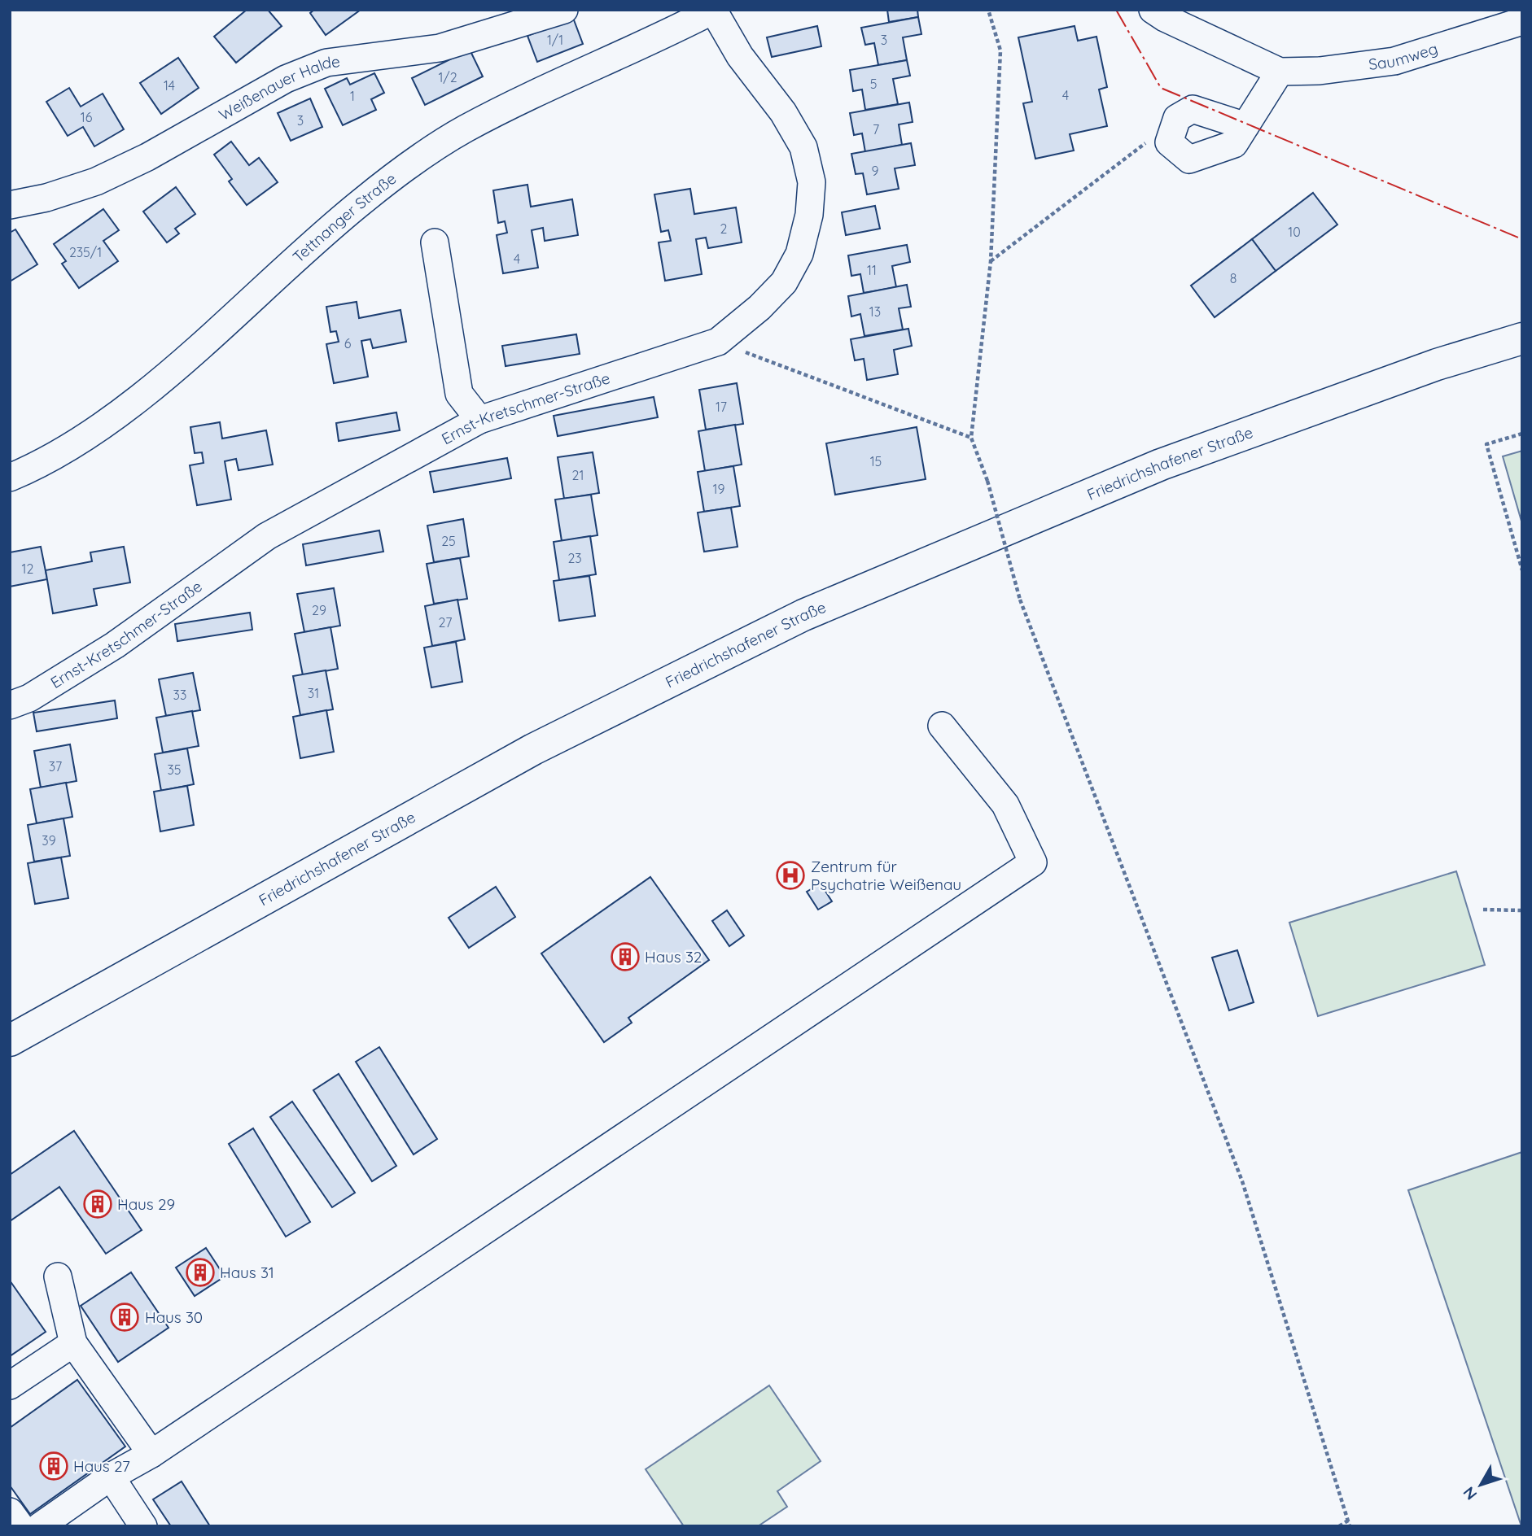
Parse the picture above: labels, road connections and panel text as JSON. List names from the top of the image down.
{
  "streets": {
    "main road": ["Friedrichshafener Straße"],
    "street": [
      "Saumweg",
      "Weißenauer Halde",
      "Tettnanger Straße",
      "Ernst-Kretschmer-Straße"
    ]
  },
  "crossings": [
    ["Tettnanger Straße", "Ernst-Kretschmer-Straße"]
  ],
  "places": {
    "hospital": ["Zentrum für Psychatrie Weißenau"],
    "building": [
      "Haus 32",
      "Haus 29",
      "Haus 31",
      "Haus 30",
      "Haus 27"
    ]
  },
  "house_numbers": [
    "1/1",
    "3",
    "1/2",
    "5",
    "14",
    "4",
    "1",
    "16",
    "3",
    "7",
    "9",
    "2",
    "10",
    "235/1",
    "4",
    "11",
    "8",
    "13",
    "6",
    "17",
    "15",
    "21",
    "19",
    "25",
    "23",
    "12",
    "29",
    "27",
    "31",
    "33",
    "37",
    "35",
    "39"
  ],
  "north": "bottom left"
}
